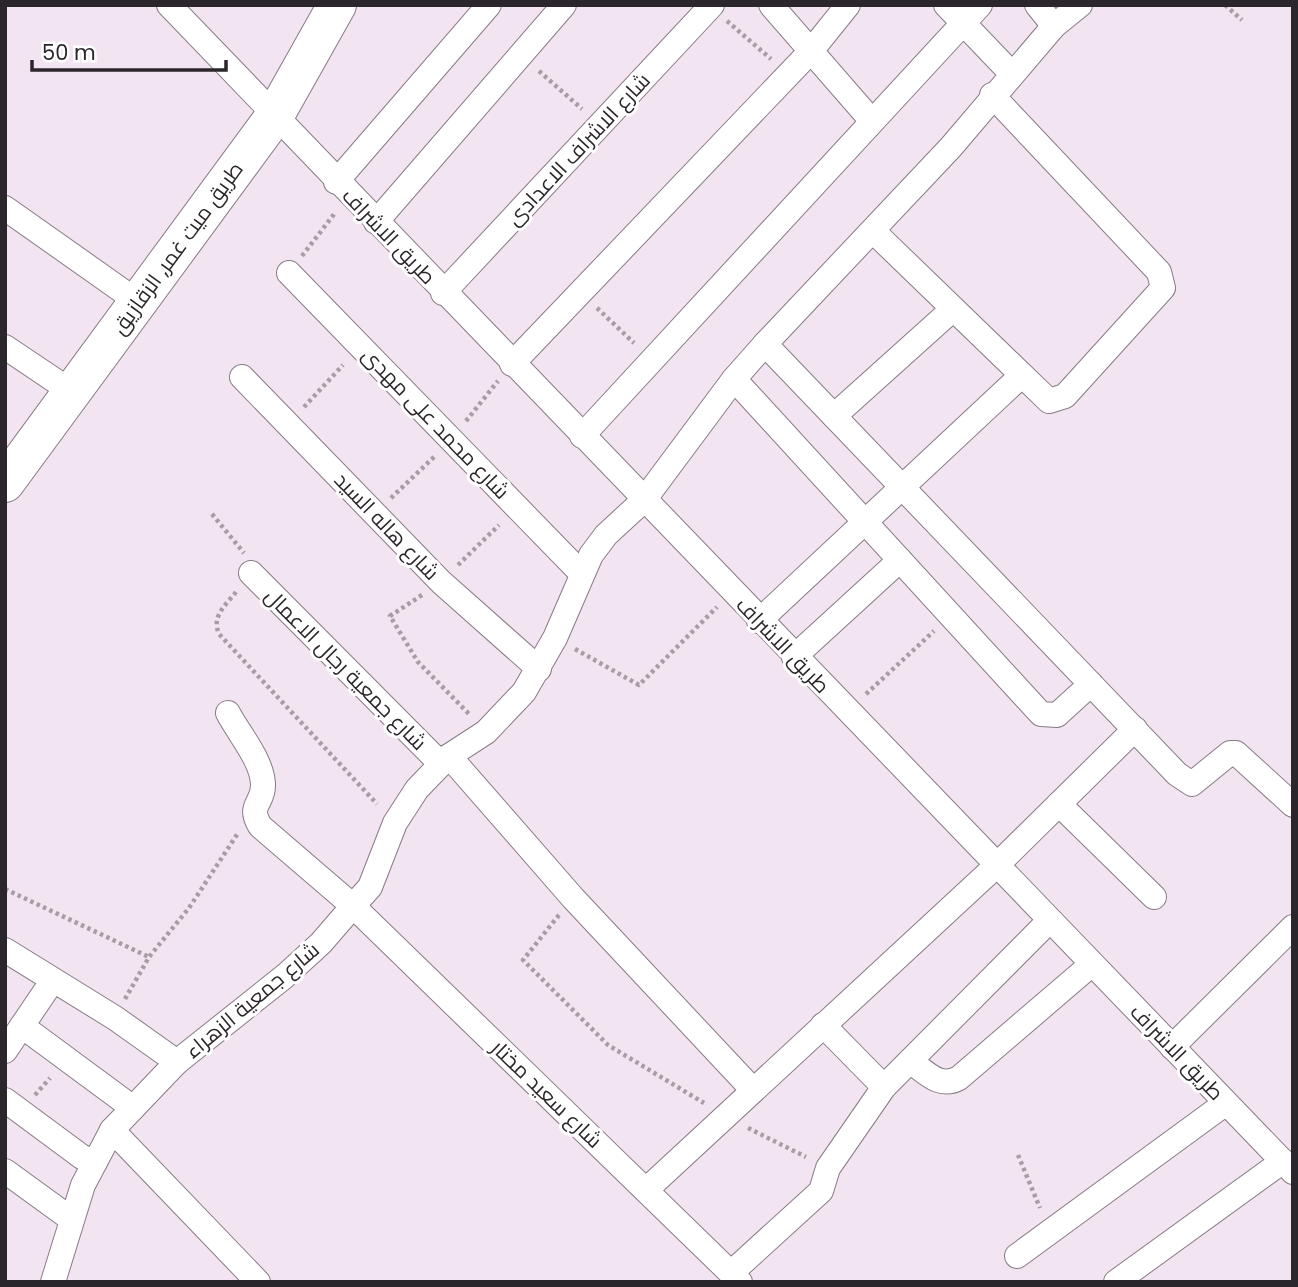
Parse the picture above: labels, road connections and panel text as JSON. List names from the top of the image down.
{
  "streets": {
    "highway": ["طريق ميت غمر, الزقازيق"],
    "street": [
      "شارع الاشراف الاعدادى",
      "طريق الاشراف",
      "شارع محمد على مهدى",
      "شارع هاله السيد",
      "شارع جمعية رجال الاعمال",
      "شارع جمعية الزهراء",
      "شارع سعيد مختار"
    ]
  },
  "crossings": [
    ["شارع الاشراف الاعدادى", "طريق الاشراف"],
    ["طريق الاشراف", "طريق ميت غمر, الزقازيق"],
    ["طريق الاشراف", "شارع جمعية الزهراء"],
    ["شارع محمد على مهدى", "شارع جمعية الزهراء"],
    ["شارع هاله السيد", "شارع جمعية الزهراء"],
    ["شارع جمعية رجال الاعمال", "شارع جمعية الزهراء"],
    ["شارع جمعية الزهراء", "شارع سعيد مختار"]
  ],
  "scale_bar": "50 m"
}
